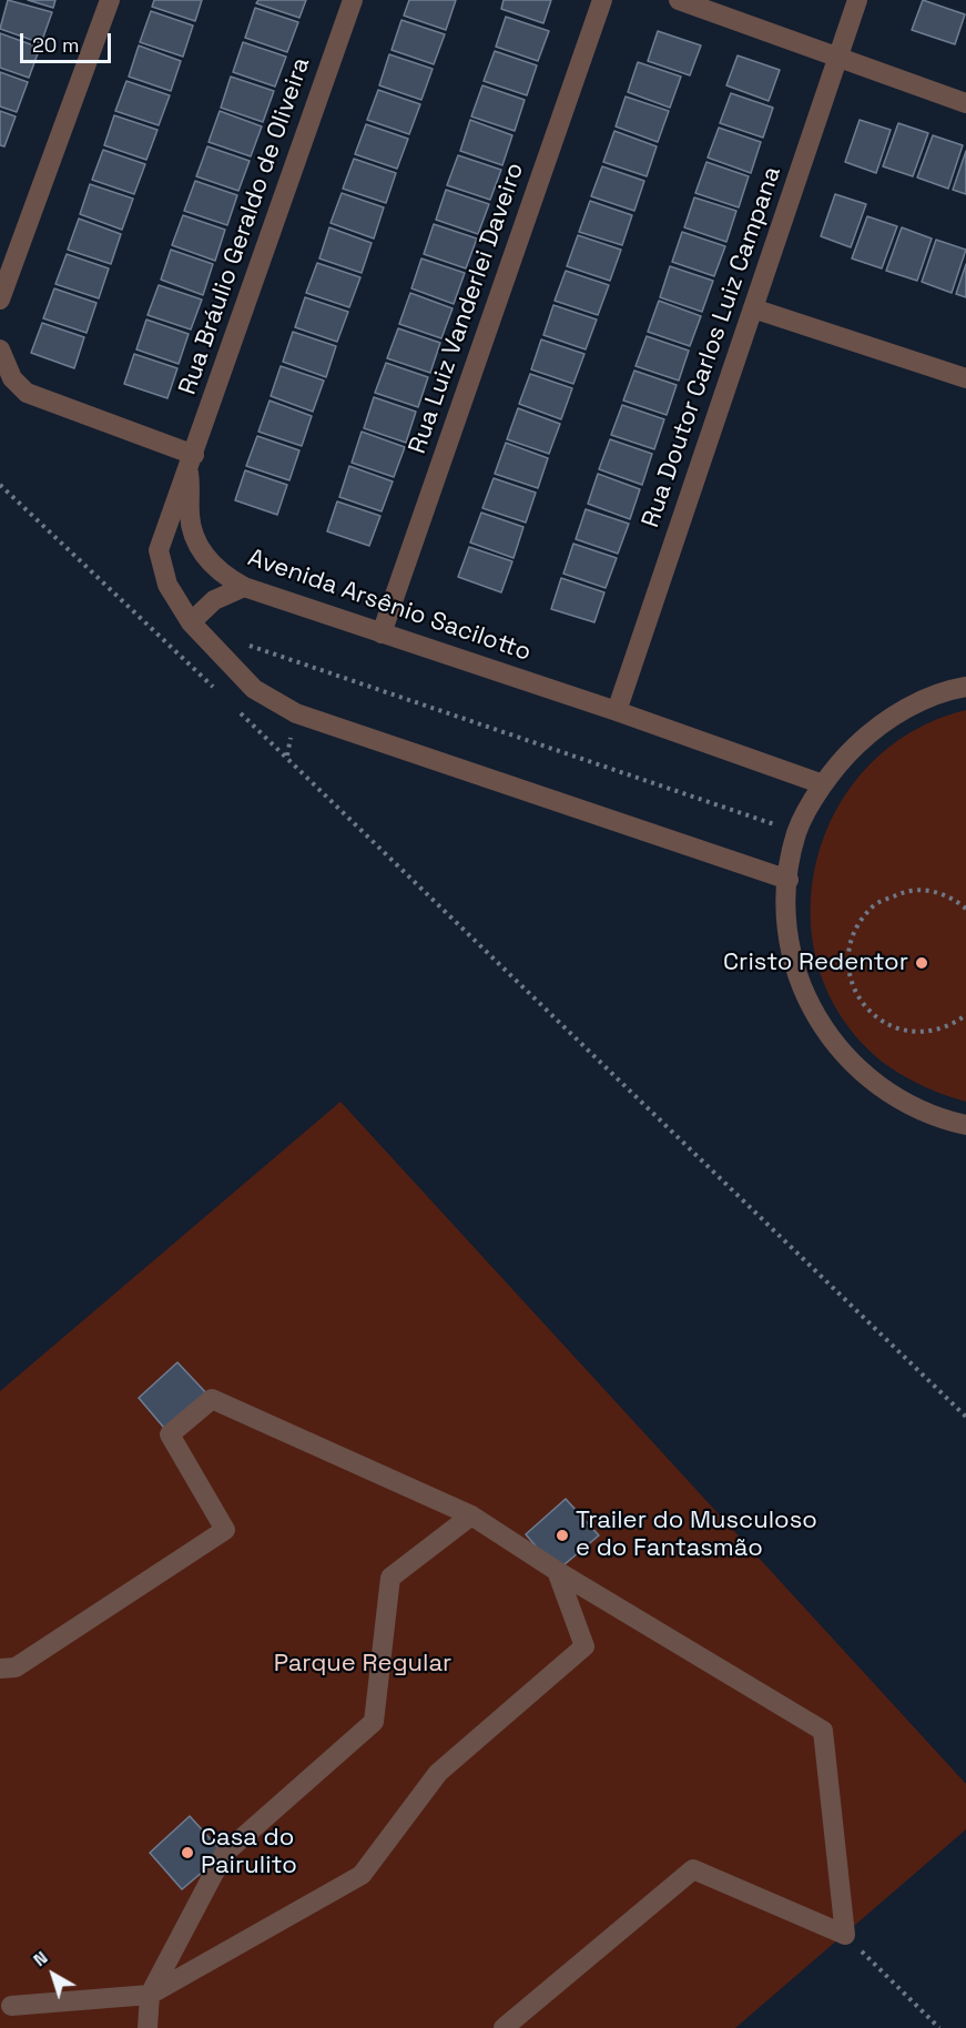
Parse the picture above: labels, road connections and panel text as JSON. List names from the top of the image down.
{
  "streets": {
    "street": [
      "Rua Bráulio Geraldo de Oliveira",
      "Rua Luiz Vanderlei Daveiro",
      "Rua Doutor Carlos Luiz Campana",
      "Avenida Arsênio Sacilotto"
    ]
  },
  "crossings": [
    ["Rua Bráulio Geraldo de Oliveira", "Avenida Arsênio Sacilotto"],
    ["Rua Luiz Vanderlei Daveiro", "Avenida Arsênio Sacilotto"],
    ["Rua Doutor Carlos Luiz Campana", "Avenida Arsênio Sacilotto"]
  ],
  "parks": ["Parque Regular"],
  "places": ["Cristo Redentor", "Trailer do Musculoso e do Fantasmão", "Casa do Pairulito"],
  "scale_bar": "20 m",
  "north": "top left"
}
